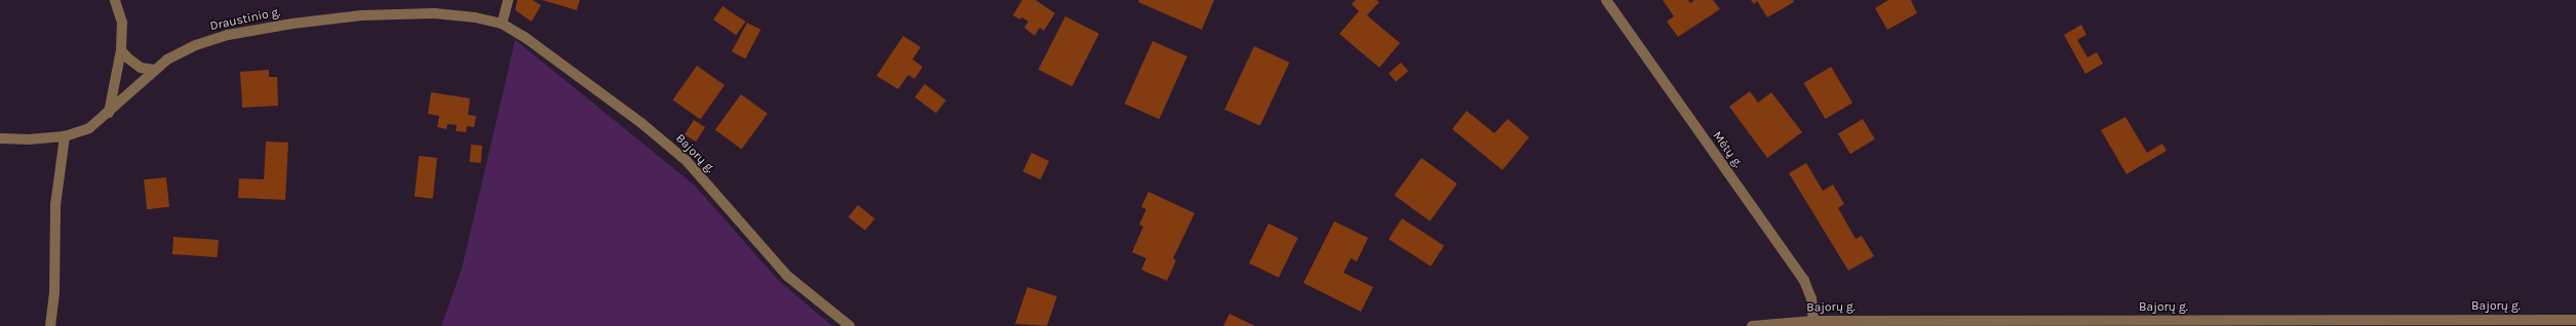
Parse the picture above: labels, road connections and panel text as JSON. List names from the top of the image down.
{
  "streets": {
    "street": ["Draustinio g.", "Mėtų g.", "Bajorų g."]
  },
  "crossings": [
    ["Draustinio g.", "Bajorų g."],
    ["Mėtų g.", "Bajorų g."]
  ]
}
